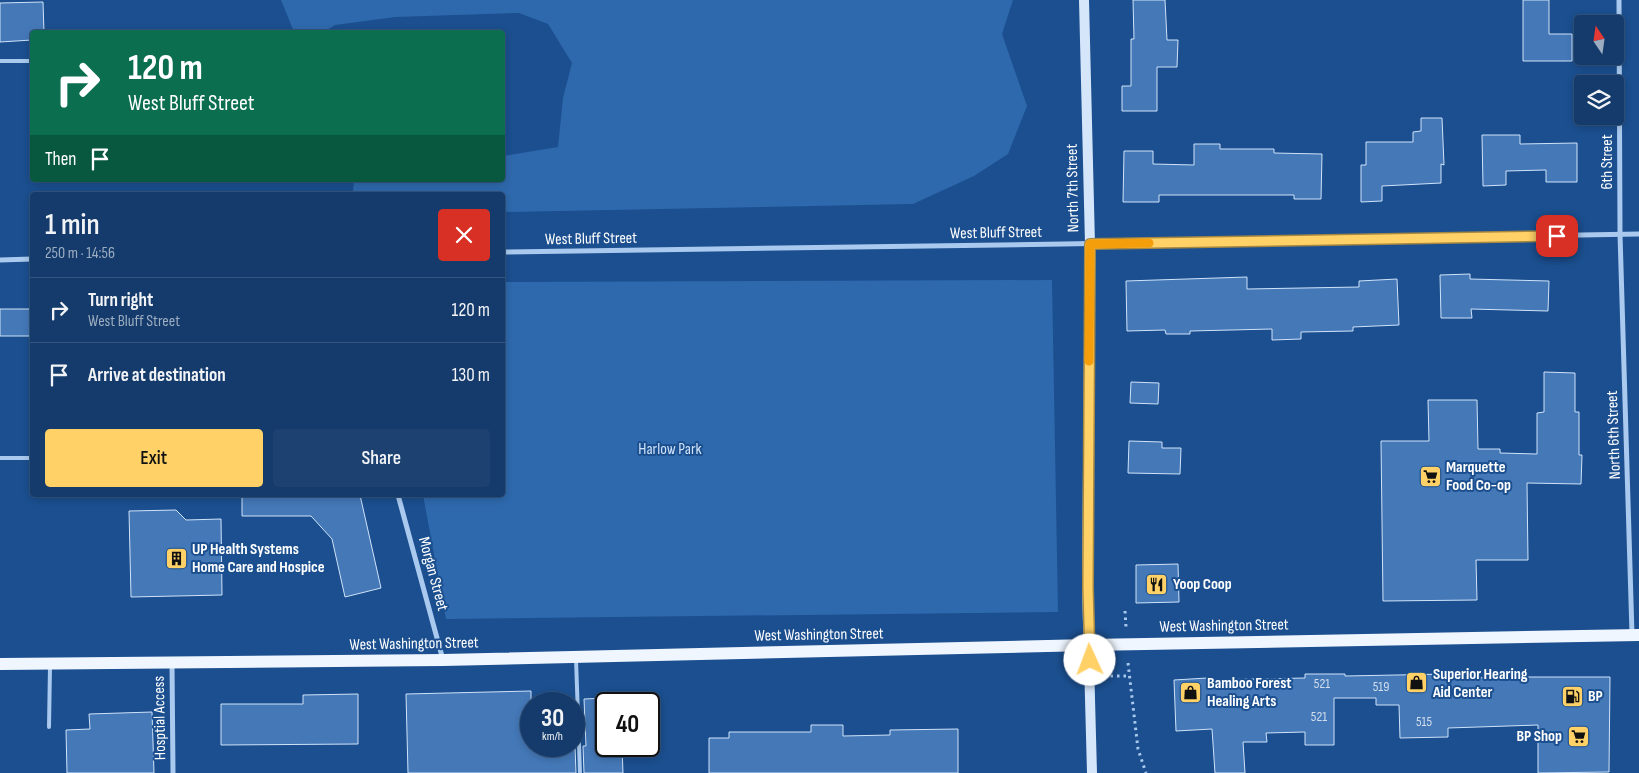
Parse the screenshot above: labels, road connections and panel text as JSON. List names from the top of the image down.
{
  "streets": {
    "main road": ["West Washington Street"],
    "street": [
      "6th Street",
      "North 7th Street",
      "West Bluff Street",
      "North 6th Street",
      "Morgan Street",
      "Hosptial Access"
    ]
  },
  "crossings": [
    ["6th Street", "West Bluff Street"],
    ["6th Street", "North 6th Street"],
    ["North 7th Street", "West Bluff Street"],
    ["North 7th Street", "West Washington Street"],
    ["West Bluff Street", "North 6th Street"],
    ["North 6th Street", "West Washington Street"],
    ["Morgan Street", "West Washington Street"],
    ["West Washington Street", "Hosptial Access"]
  ],
  "parks": ["Harlow Park"],
  "places": {
    "supermarket": ["Marquette Food Co-op", "BP Shop"],
    "building": ["UP Health Systems Home Care and Hospice"],
    "restaurant": ["Yoop Coop"],
    "shop": ["Superior Hearing Aid Center", "Bamboo Forest Healing Arts"],
    "fuel station": ["BP"]
  },
  "house_numbers": [
    "521",
    "519",
    "521",
    "515"
  ],
  "north": "top",
  "page": {
    "turn": ["120 m", "West Bluff Street"],
    "then": "Then",
    "heading": ["1 min", "250 m · 14:56"],
    "list": [
      {
        "name": "Turn right",
        "note": "West Bluff Street",
        "value": "120 m"
      },
      {
        "name": "Arrive at destination",
        "value": "130 m"
      }
    ],
    "buttons": ["Exit", "Share"],
    "speed": "30 km/h",
    "limit": "40"
  }
}
